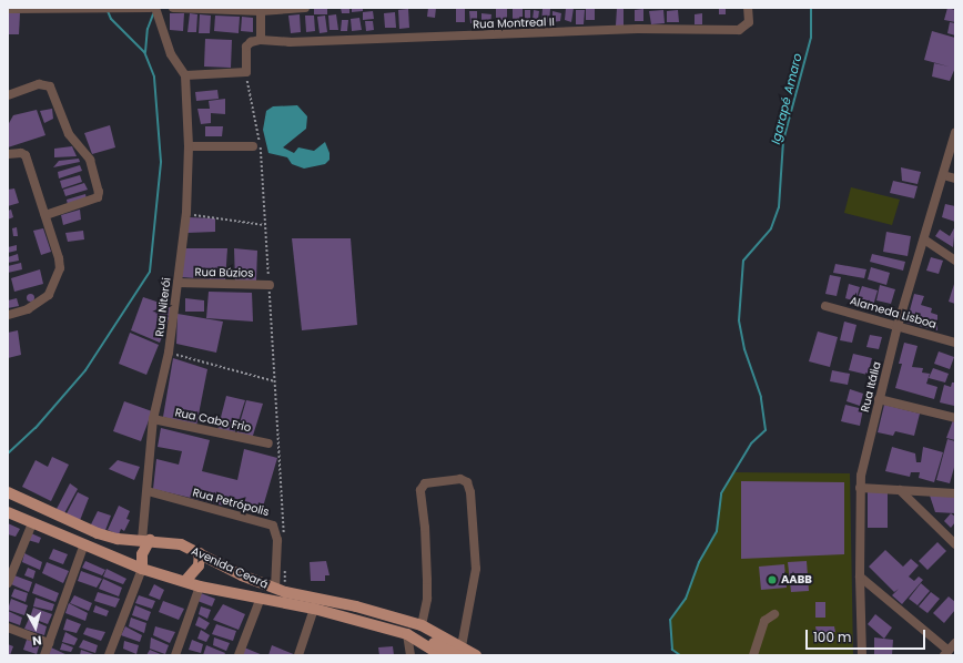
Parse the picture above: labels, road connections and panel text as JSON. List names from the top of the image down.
{
  "streets": {
    "main road": ["Avenida Ceará"],
    "street": [
      "Rua Montreal II",
      "Rua Búzios",
      "Rua Niterói",
      "Alameda Lisboa",
      "Rua Itália",
      "Rua Cabo Frio",
      "Rua Petrópolis"
    ]
  },
  "crossings": [
    ["Rua Búzios", "Rua Niterói"],
    ["Rua Niterói", "Rua Cabo Frio"],
    ["Rua Niterói", "Rua Petrópolis"],
    ["Rua Niterói", "Avenida Ceará"],
    ["Alameda Lisboa", "Rua Itália"],
    ["Rua Petrópolis", "Avenida Ceará"]
  ],
  "water": ["Igarapé Amaro"],
  "places": ["AABB"],
  "scale_bar": "100 m",
  "north": "bottom"
}
